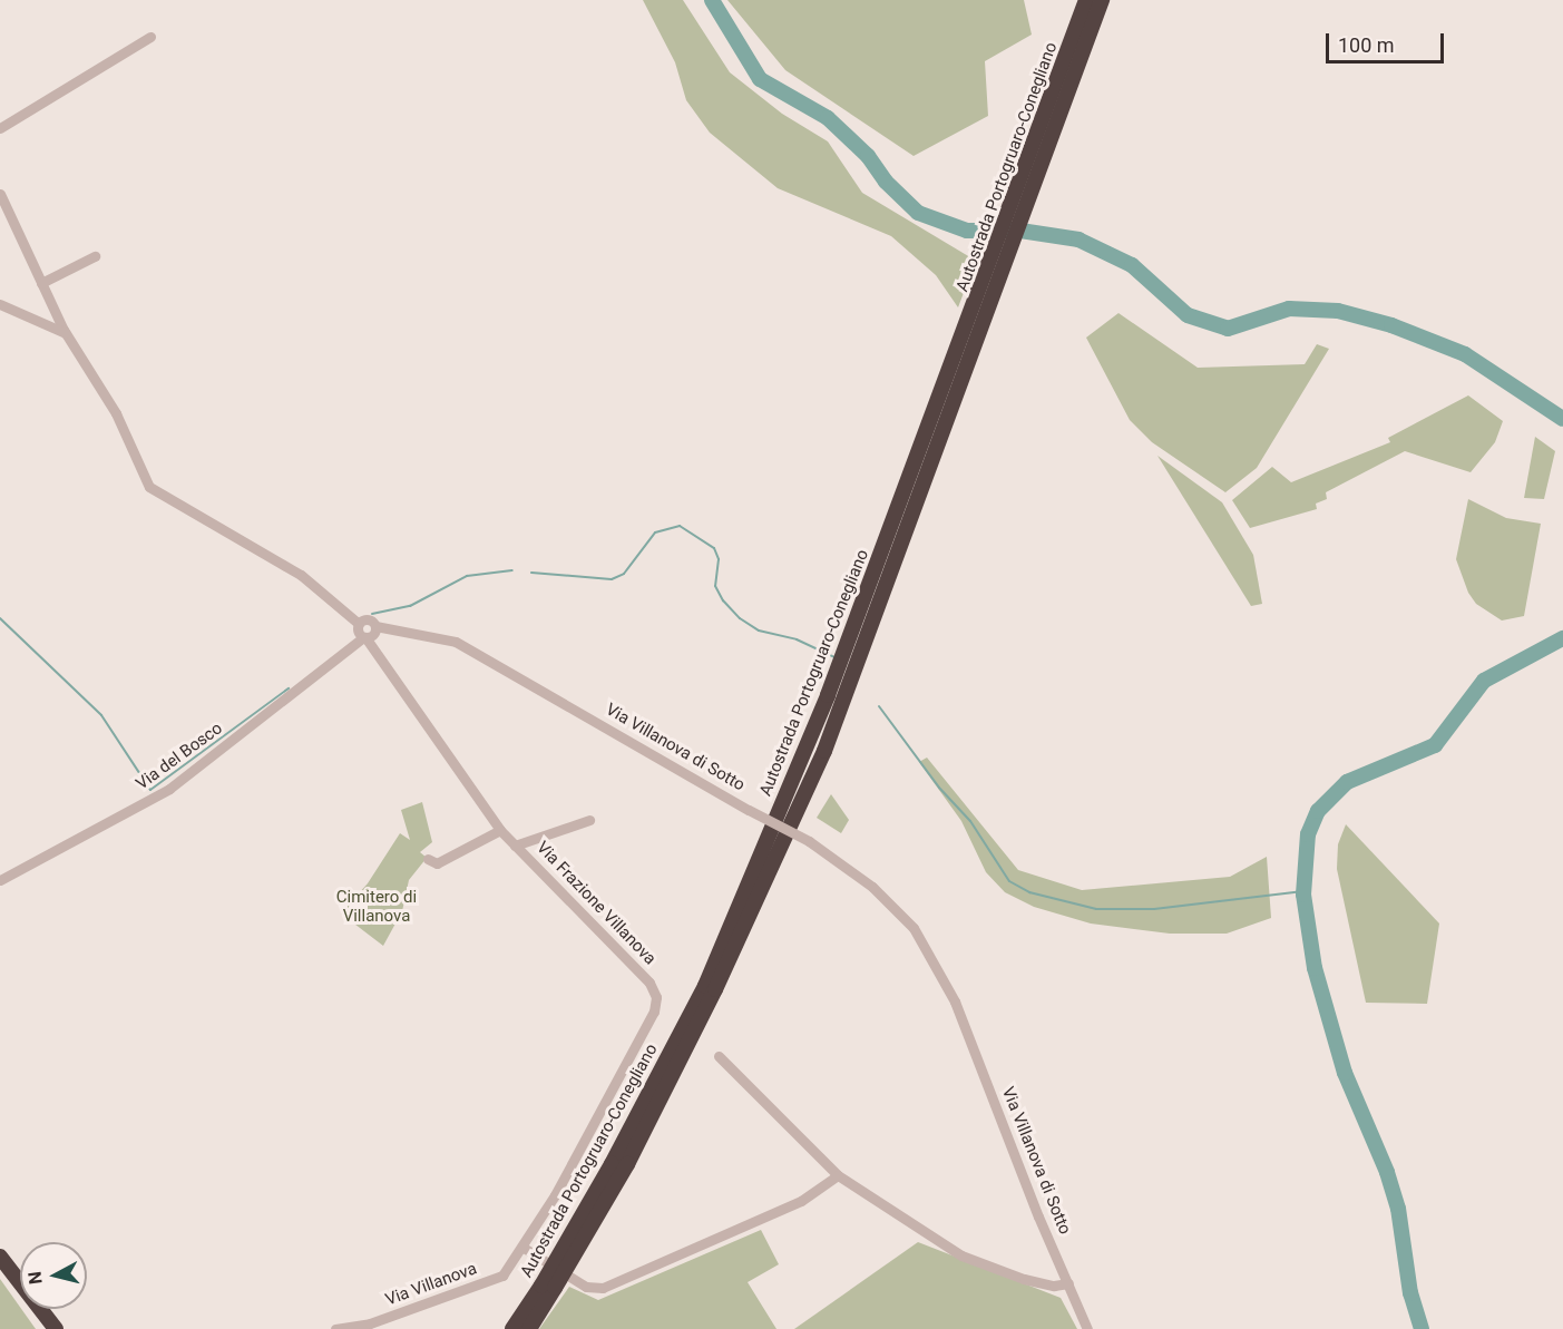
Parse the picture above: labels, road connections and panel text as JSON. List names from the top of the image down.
{
  "streets": {
    "highway": ["Autostrada Portogruaro-Conegliano"],
    "street": [
      "Via Villanova di Sotto",
      "Via del Bosco",
      "Via Frazione Villanova",
      "Via Villanova"
    ]
  },
  "crossings": [
    ["Via Villanova di Sotto", "Via del Bosco"],
    ["Via Villanova di Sotto", "Via Frazione Villanova"],
    ["Via del Bosco", "Via Frazione Villanova"],
    ["Via Frazione Villanova", "Via Villanova"]
  ],
  "parks": ["Cimitero di Villanova"],
  "scale_bar": "100 m",
  "north": "left"
}
